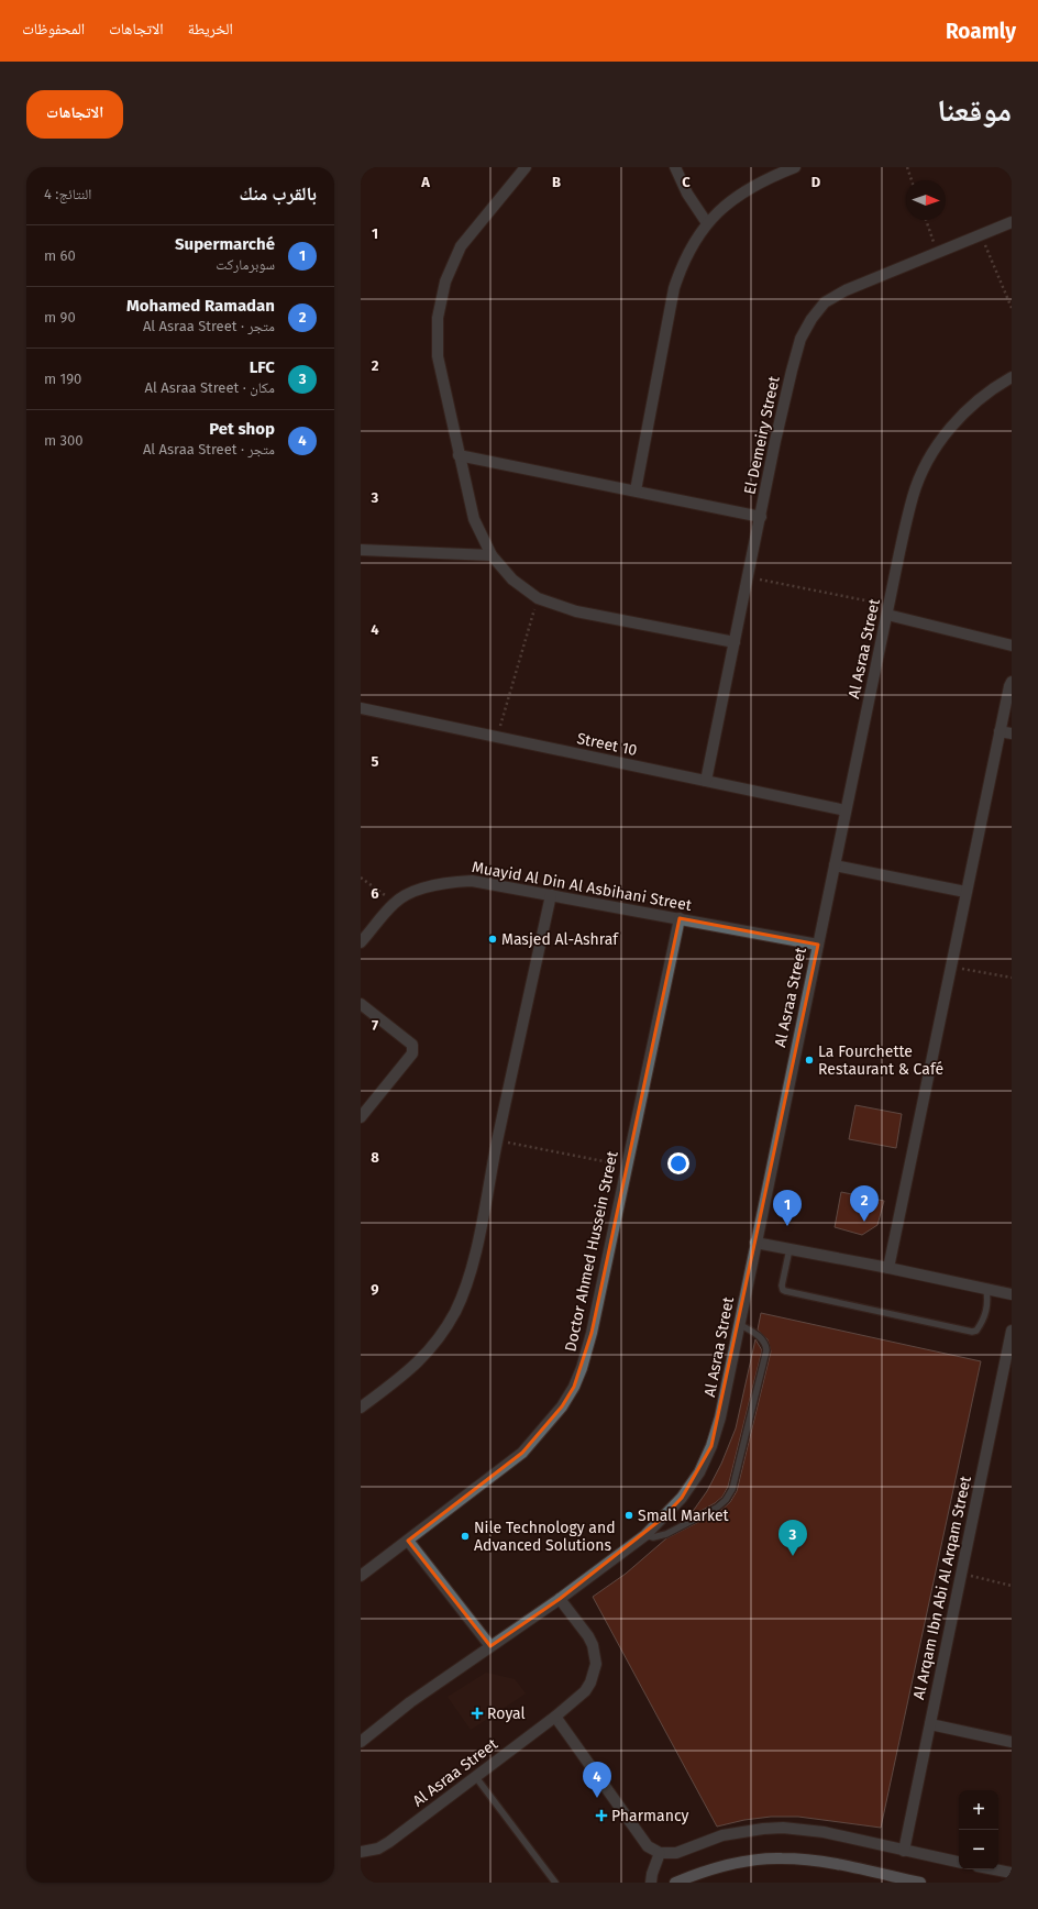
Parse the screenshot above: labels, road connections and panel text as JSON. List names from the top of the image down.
{
  "streets": {
    "street": [
      "El Demeiry Street",
      "Al Asraa Street",
      "Street 10",
      "Muayid Al Din Al Asbihani Street",
      "Doctor Ahmed Hussein Street",
      "Al Arqam Ibn Abi Al Arqam Street"
    ]
  },
  "crossings": [
    ["El Demeiry Street", "Street 10"],
    ["Al Asraa Street", "Street 10"],
    ["Al Asraa Street", "Muayid Al Din Al Asbihani Street"],
    ["Muayid Al Din Al Asbihani Street", "Doctor Ahmed Hussein Street"]
  ],
  "places": {
    "other": [
      "Masjed Al-Ashraf",
      "La Fourchette Restaurant & Café",
      "Small Market",
      "Nile Technology and Advanced Solutions"
    ],
    "health": ["Royal", "Pharmancy"]
  },
  "north": "right",
  "page": {
    "header": "Roamly",
    "nav": ["الخريطة", "الاتجاهات", "المحفوظات"],
    "title": "موقعنا",
    "buttons": "الاتجاهات",
    "heading": ["بالقرب منك", "النتائج: 4"],
    "list": [
      {
        "mark": "1",
        "name": "Supermarché",
        "note": "سوبرماركت",
        "value": "60 m"
      },
      {
        "mark": "2",
        "name": "Mohamed Ramadan",
        "note": "متجر · Al Asraa Street",
        "value": "90 m"
      },
      {
        "mark": "3",
        "name": "LFC",
        "note": "مكان · Al Asraa Street",
        "value": "190 m"
      },
      {
        "mark": "4",
        "name": "Pet shop",
        "note": "متجر · Al Asraa Street",
        "value": "300 m"
      }
    ],
    "pins": [
      "2",
      "1",
      "3",
      "4"
    ],
    "map_buttons": ["+", "−"]
  },
  "grid": {
    "columns": [
      "A",
      "B",
      "C",
      "D"
    ],
    "rows": [
      "1",
      "2",
      "3",
      "4",
      "5",
      "6",
      "7",
      "8",
      "9"
    ]
  }
}
